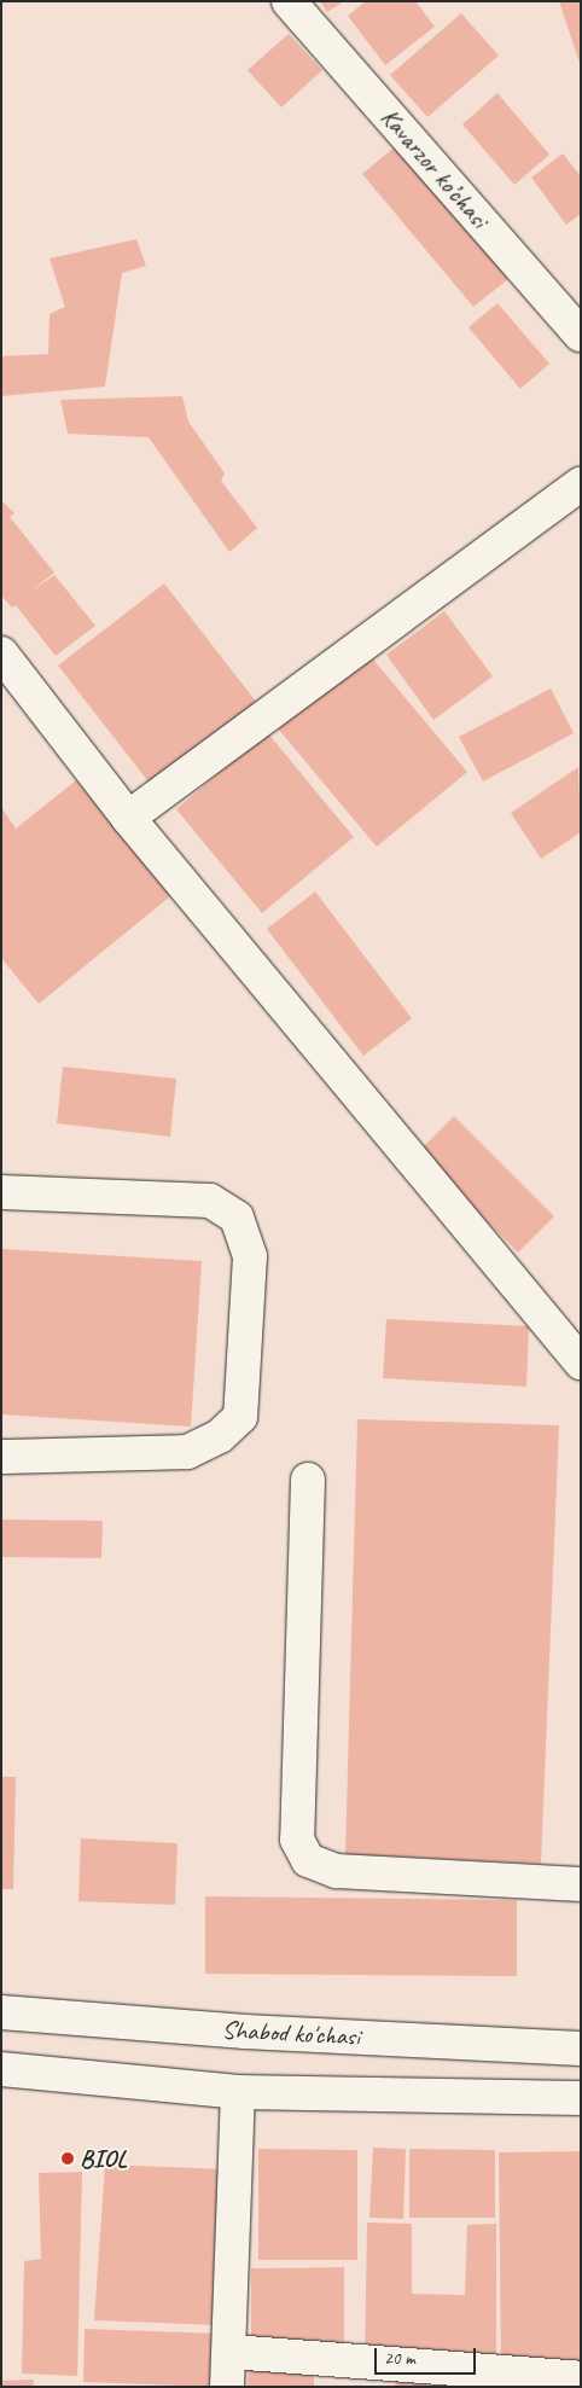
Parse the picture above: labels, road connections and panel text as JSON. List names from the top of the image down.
{
  "streets": {
    "street": ["Kavarzor ko’chasi", "Shabod ko'chasi"]
  },
  "places": ["BIOL"],
  "scale_bar": "20 m"
}
